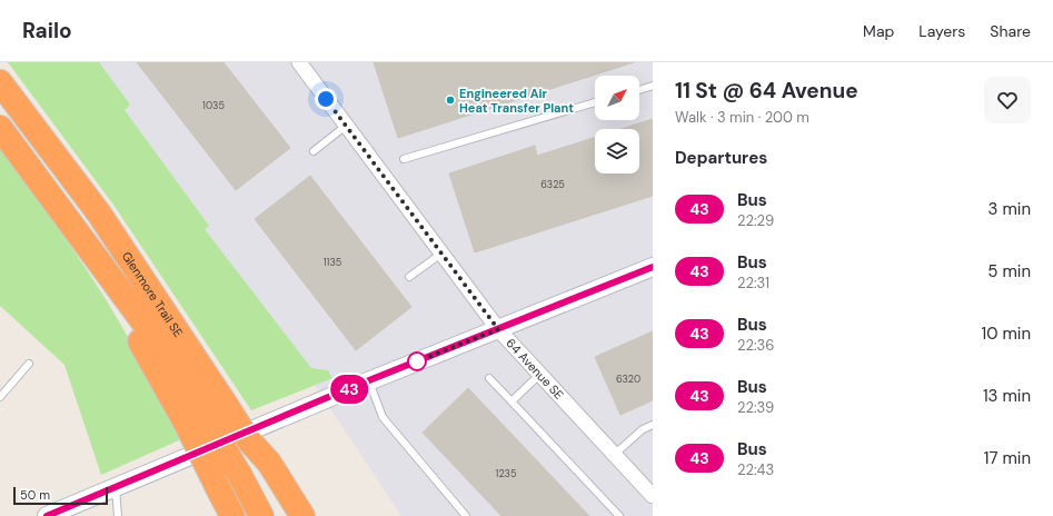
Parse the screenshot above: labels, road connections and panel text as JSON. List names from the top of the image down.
{
  "streets": {
    "highway": ["Glenmore Trail SE"],
    "street": ["64 Avenue SE"]
  },
  "places": ["Engineered Air Heat Transfer Plant"],
  "lines": ["bus line 43"],
  "house_numbers": [
    "1035",
    "6325",
    "1135",
    "6320",
    "1235"
  ],
  "scale_bar": "50 m",
  "north": "top right",
  "page": {
    "header": "Railo",
    "nav": ["Map", "Layers", "Share"],
    "on_map": "43",
    "heading": [
      ["11 St @ 64 Avenue", "Walk · 3 min · 200 m"],
      "Departures"
    ],
    "list": [
      {
        "mark": "43",
        "name": "Bus",
        "note": "22:29",
        "value": "3 min"
      },
      {
        "mark": "43",
        "name": "Bus",
        "note": "22:31",
        "value": "5 min"
      },
      {
        "mark": "43",
        "name": "Bus",
        "note": "22:36",
        "value": "10 min"
      },
      {
        "mark": "43",
        "name": "Bus",
        "note": "22:39",
        "value": "13 min"
      },
      {
        "mark": "43",
        "name": "Bus",
        "note": "22:43",
        "value": "17 min"
      }
    ],
    "scale": "50 m"
  }
}
